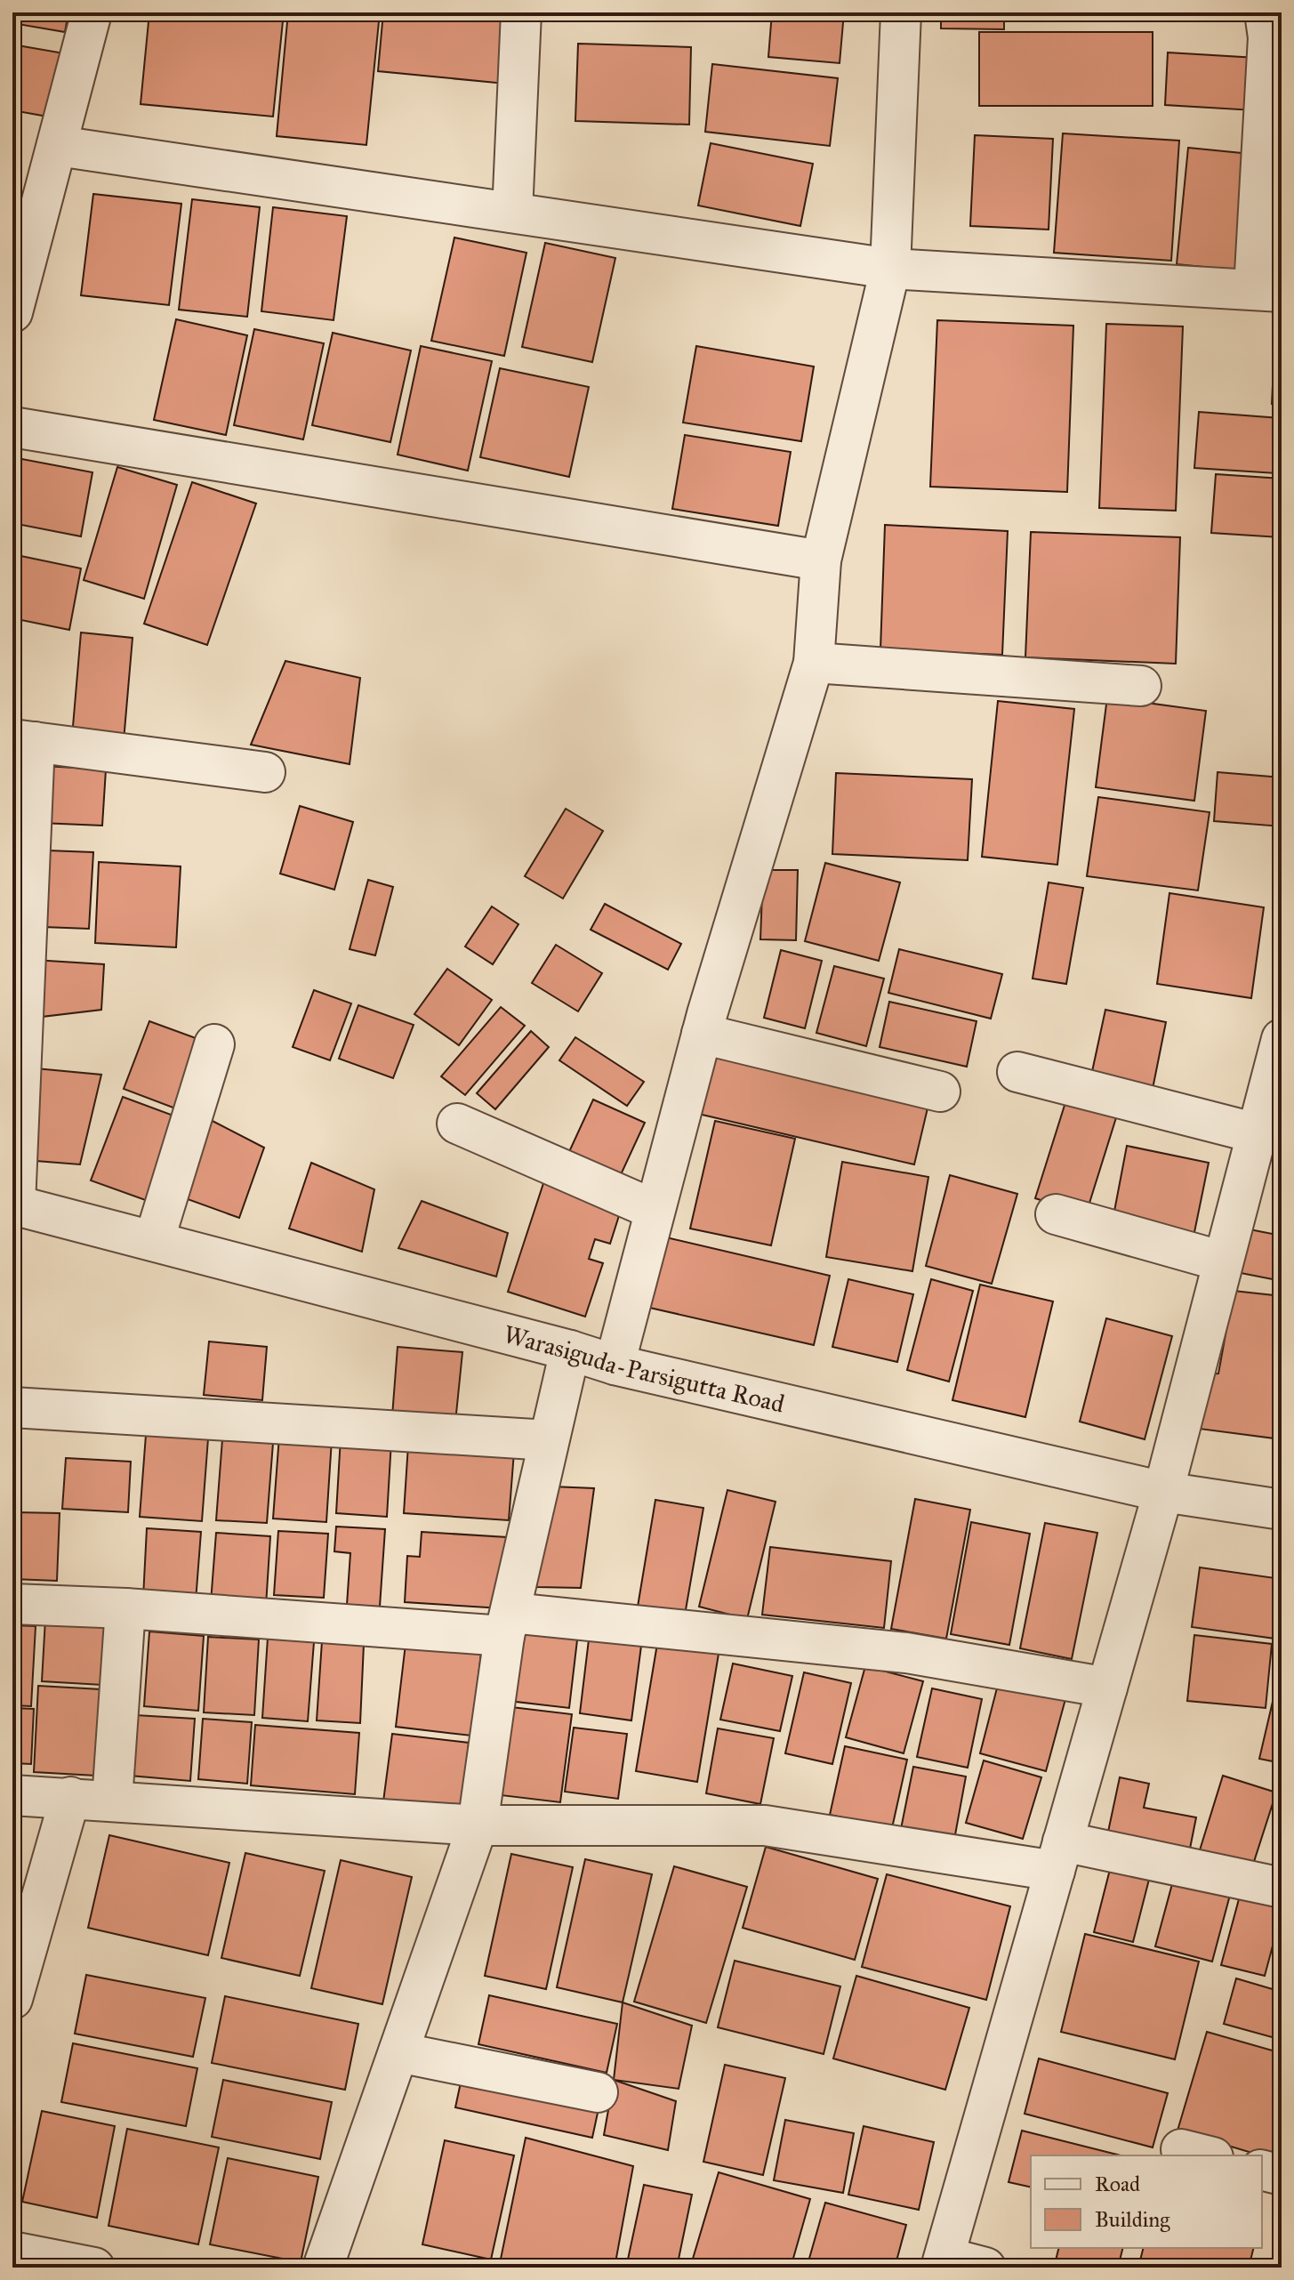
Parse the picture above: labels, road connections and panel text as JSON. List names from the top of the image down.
{
  "streets": {
    "street": ["Warasiguda-Parsigutta Road"]
  },
  "legend": ["Road", "Building"]
}
